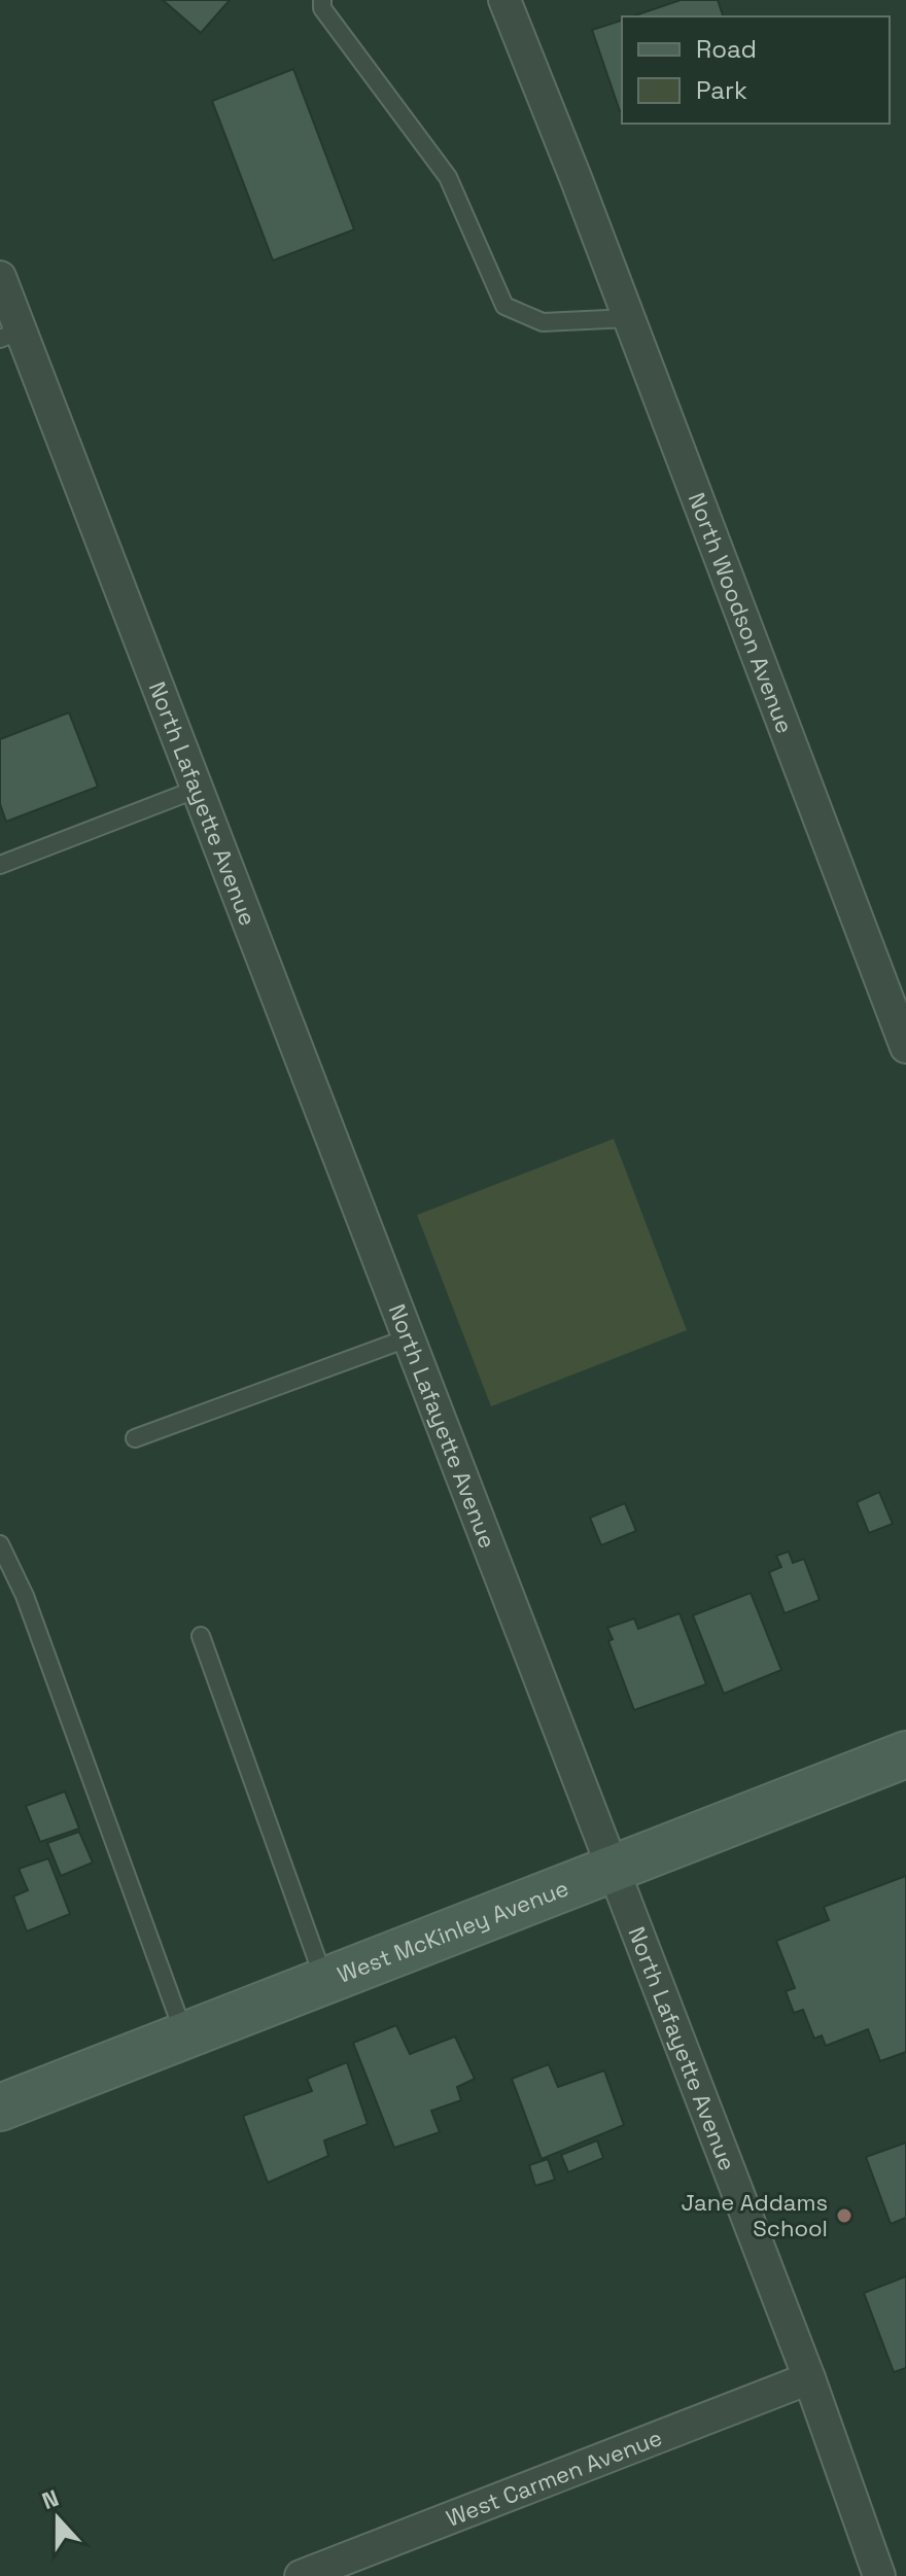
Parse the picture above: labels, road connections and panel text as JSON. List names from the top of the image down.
{
  "streets": {
    "main road": ["West McKinley Avenue"],
    "street": ["North Woodson Avenue", "North Lafayette Avenue", "West Carmen Avenue"]
  },
  "crossings": [
    ["North Lafayette Avenue", "West McKinley Avenue"],
    ["North Lafayette Avenue", "West Carmen Avenue"]
  ],
  "places": ["Jane Addams School"],
  "legend": ["Road", "Park"],
  "north": "top"
}
